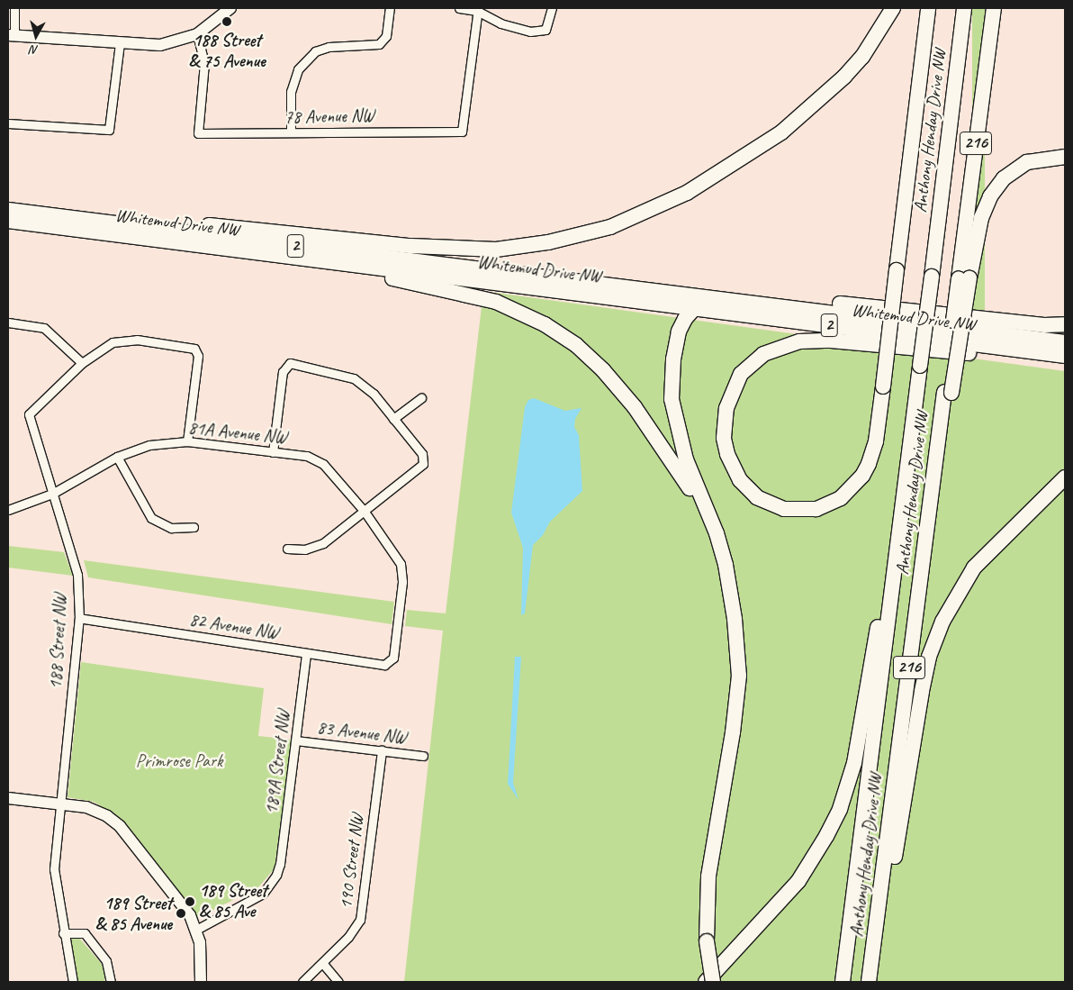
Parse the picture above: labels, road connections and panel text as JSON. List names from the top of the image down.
{
  "streets": {
    "highway": [
      "Anthony Henday Drive NW",
      "216",
      "Whitemud Drive NW",
      "2"
    ],
    "street": [
      "78 Avenue NW",
      "81A Avenue NW",
      "82 Avenue NW",
      "188 Street NW",
      "83 Avenue NW",
      "189A Street NW",
      "190 Street NW"
    ]
  },
  "crossings": [
    ["81A Avenue NW", "82 Avenue NW"],
    ["81A Avenue NW", "188 Street NW"],
    ["82 Avenue NW", "188 Street NW"],
    ["82 Avenue NW", "189A Street NW"],
    ["83 Avenue NW", "189A Street NW"],
    ["83 Avenue NW", "190 Street NW"]
  ],
  "parks": ["Primrose Park"],
  "places": ["188 Street & 75 Avenue", "189 Street & 85 Ave", "189 Street & 85 Avenue"],
  "north": "bottom"
}
